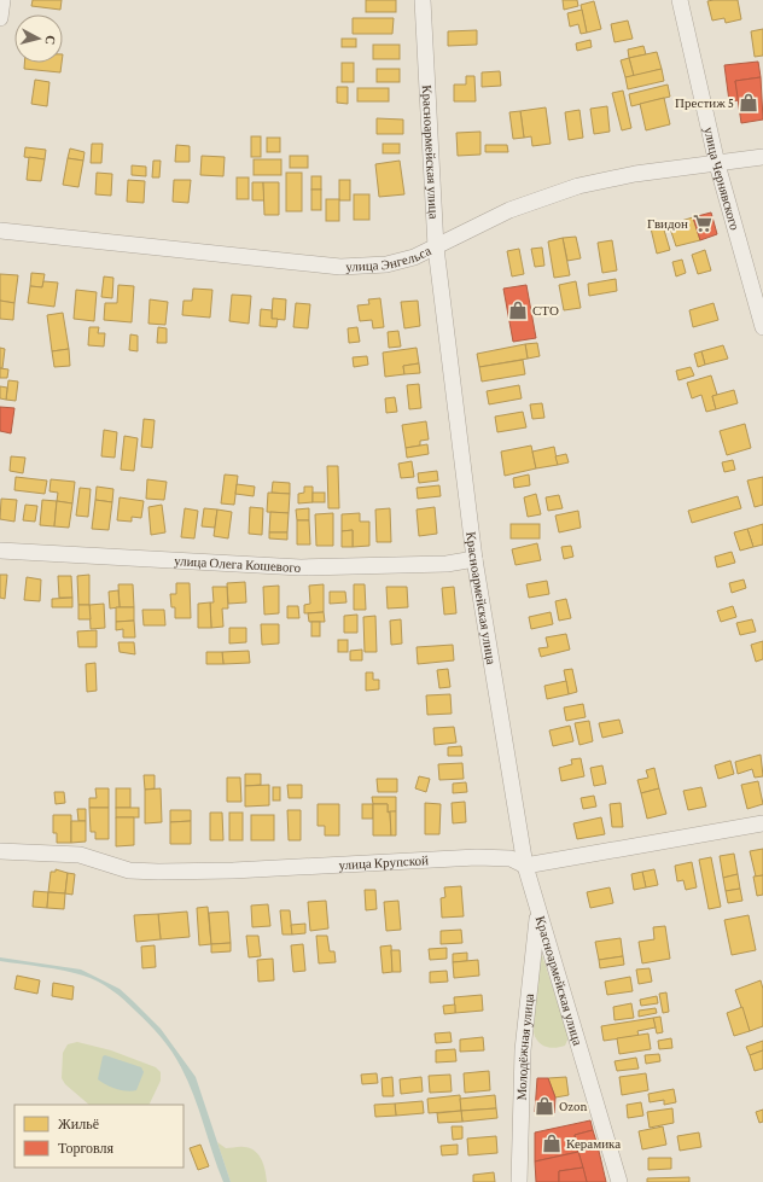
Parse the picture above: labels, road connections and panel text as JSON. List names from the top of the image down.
{
  "streets": {
    "street": [
      "Красноармейская улица",
      "улица Чернявского",
      "улица Энгельса",
      "улица Олега Кошевого",
      "улица Крупской",
      "Молодёжная улица"
    ]
  },
  "crossings": [
    ["Красноармейская улица", "улица Энгельса"],
    ["Красноармейская улица", "улица Олега Кошевого"],
    ["Красноармейская улица", "улица Крупской"],
    ["Красноармейская улица", "Молодёжная улица"],
    ["улица Чернявского", "улица Энгельса"]
  ],
  "places": {
    "shop": [
      "Престиж 5",
      "СТО",
      "Ozon",
      "Керамика"
    ],
    "supermarket": ["Гвидон"]
  },
  "legend": ["Жильё", "Торговля"],
  "north": "right"
}
